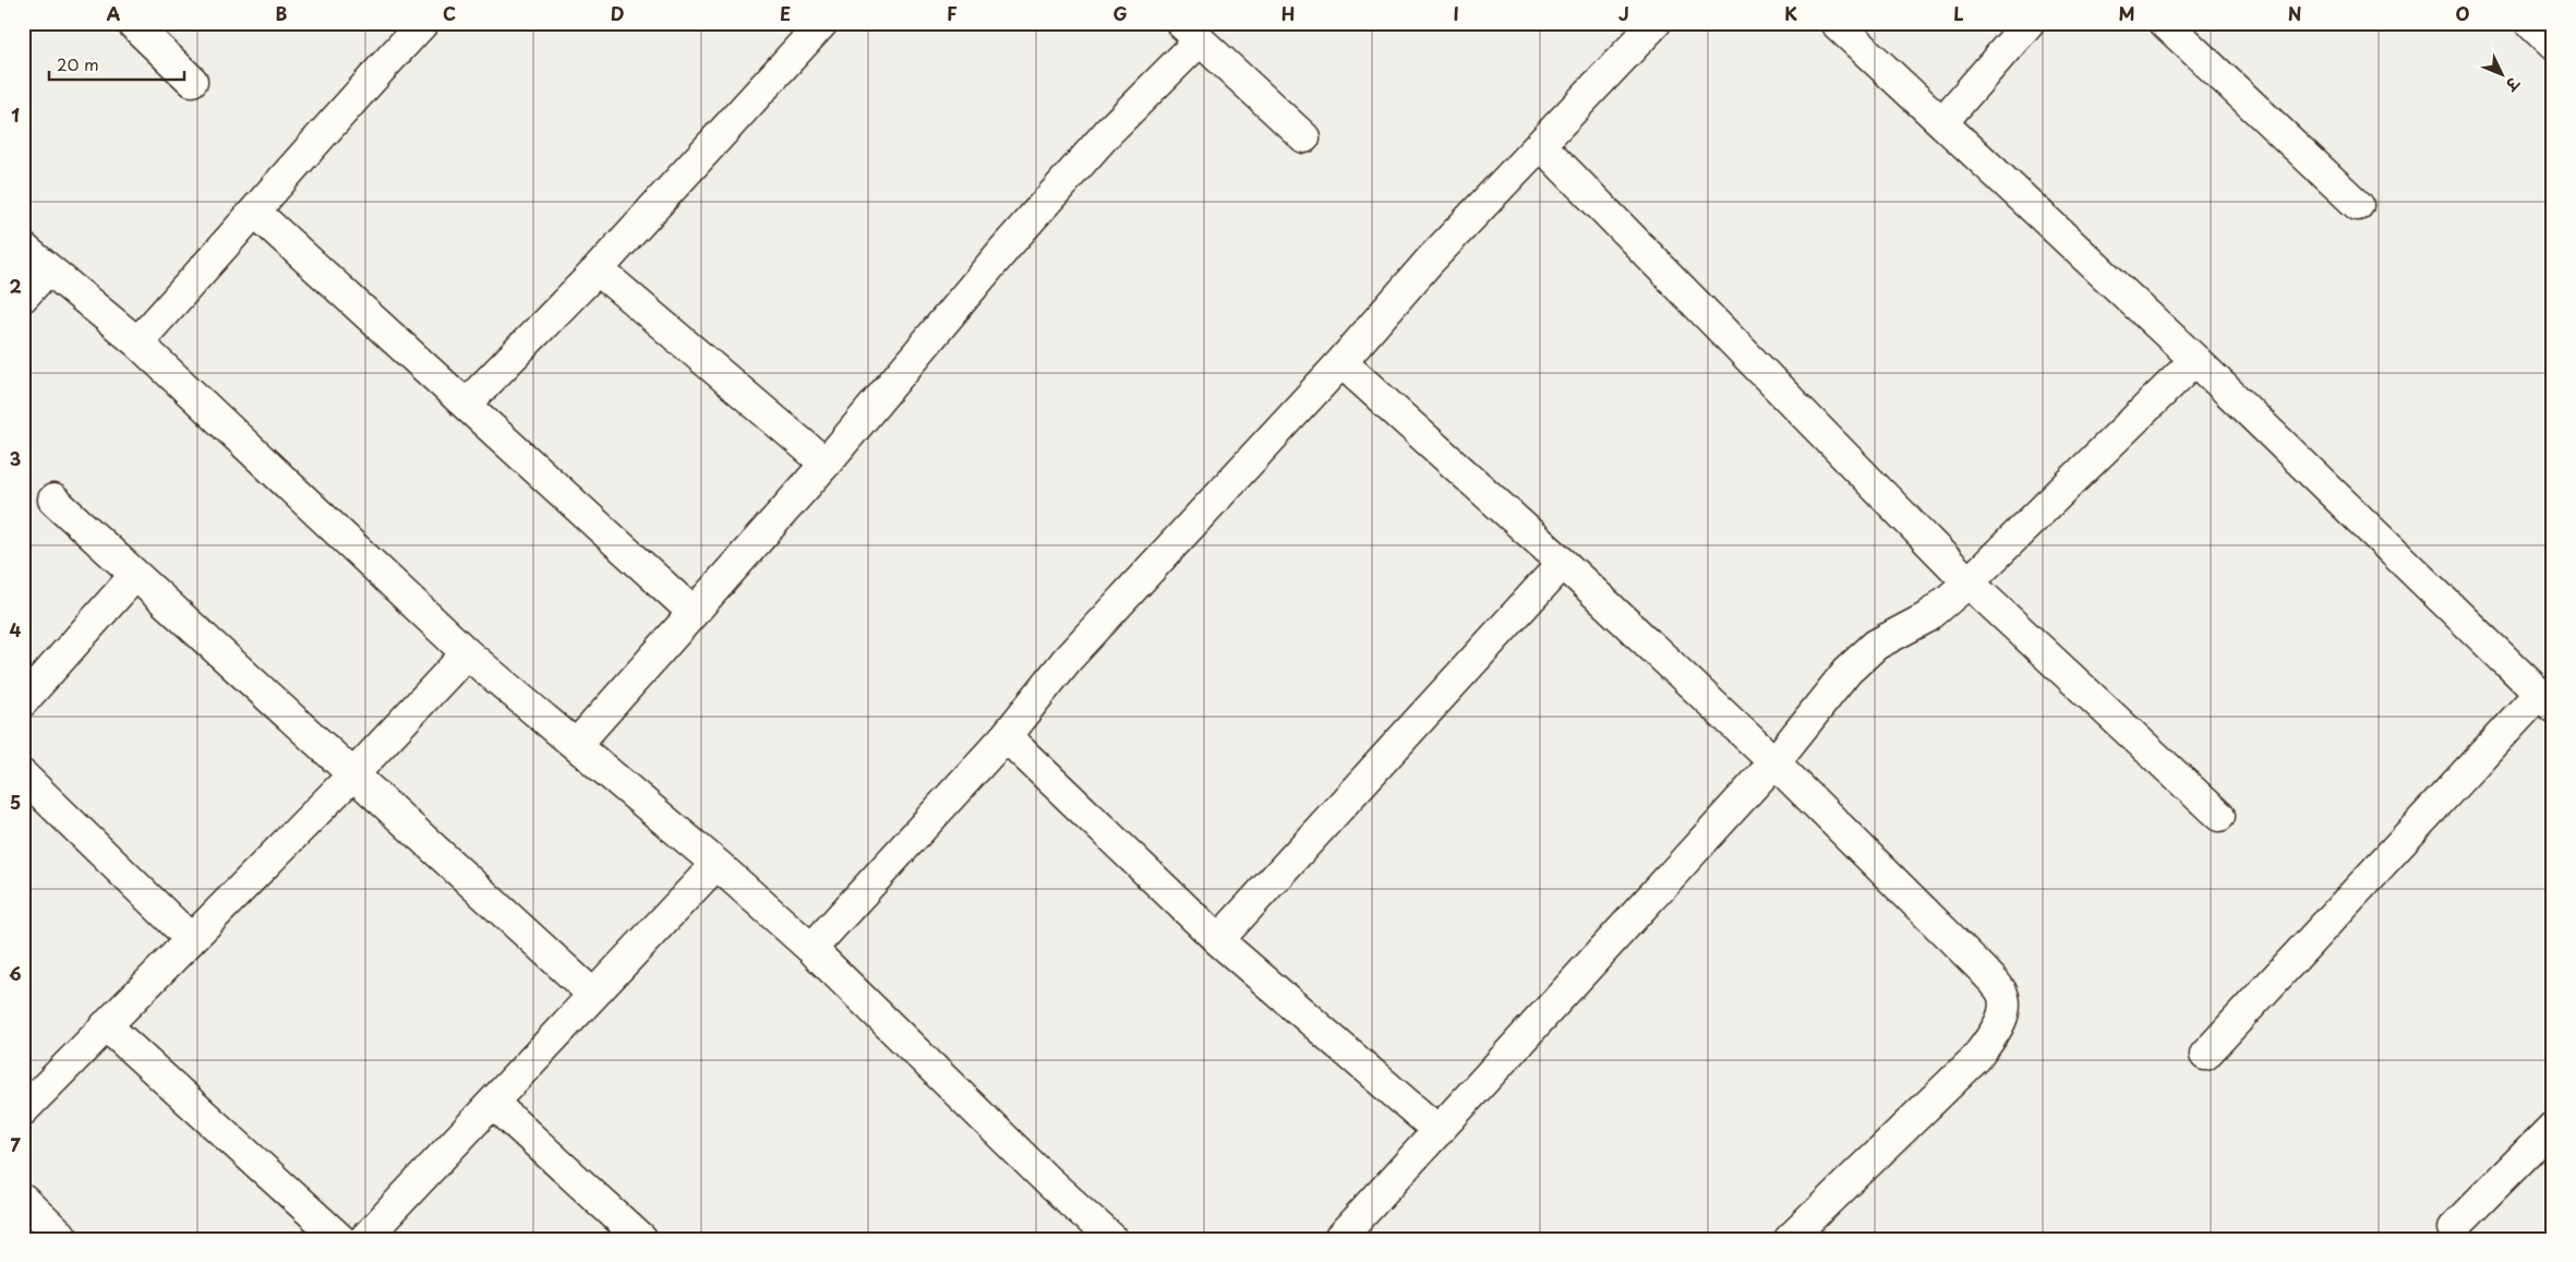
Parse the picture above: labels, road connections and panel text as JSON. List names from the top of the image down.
{
  "scale_bar": "20 m",
  "north": "bottom right",
  "grid": {
    "columns": [
      "A",
      "B",
      "C",
      "D",
      "E",
      "F",
      "G",
      "H",
      "I",
      "J",
      "K",
      "L",
      "M",
      "N",
      "O"
    ],
    "rows": [
      "1",
      "2",
      "3",
      "4",
      "5",
      "6",
      "7"
    ]
  }
}
